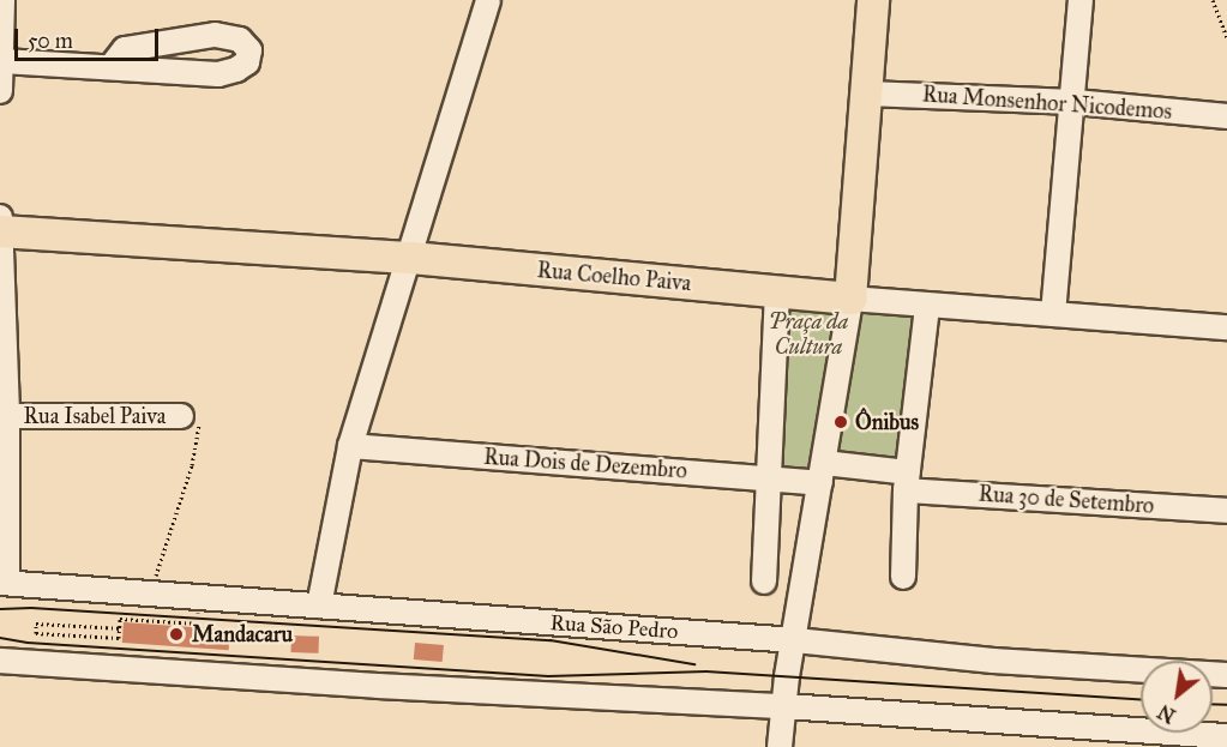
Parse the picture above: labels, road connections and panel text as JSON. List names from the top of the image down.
{
  "streets": {
    "main road": ["Rua Coelho Paiva"],
    "street": [
      "Rua Monsenhor Nicodemos",
      "Rua Isabel Paiva",
      "Rua Dois de Dezembro",
      "Rua 30 de Setembro",
      "Rua São Pedro"
    ]
  },
  "crossings": [
    ["Rua Dois de Dezembro", "Rua 30 de Setembro"]
  ],
  "parks": ["Praça da Cultura"],
  "places": ["Ônibus", "Mandacaru"],
  "scale_bar": "50 m",
  "north": "bottom left"
}
